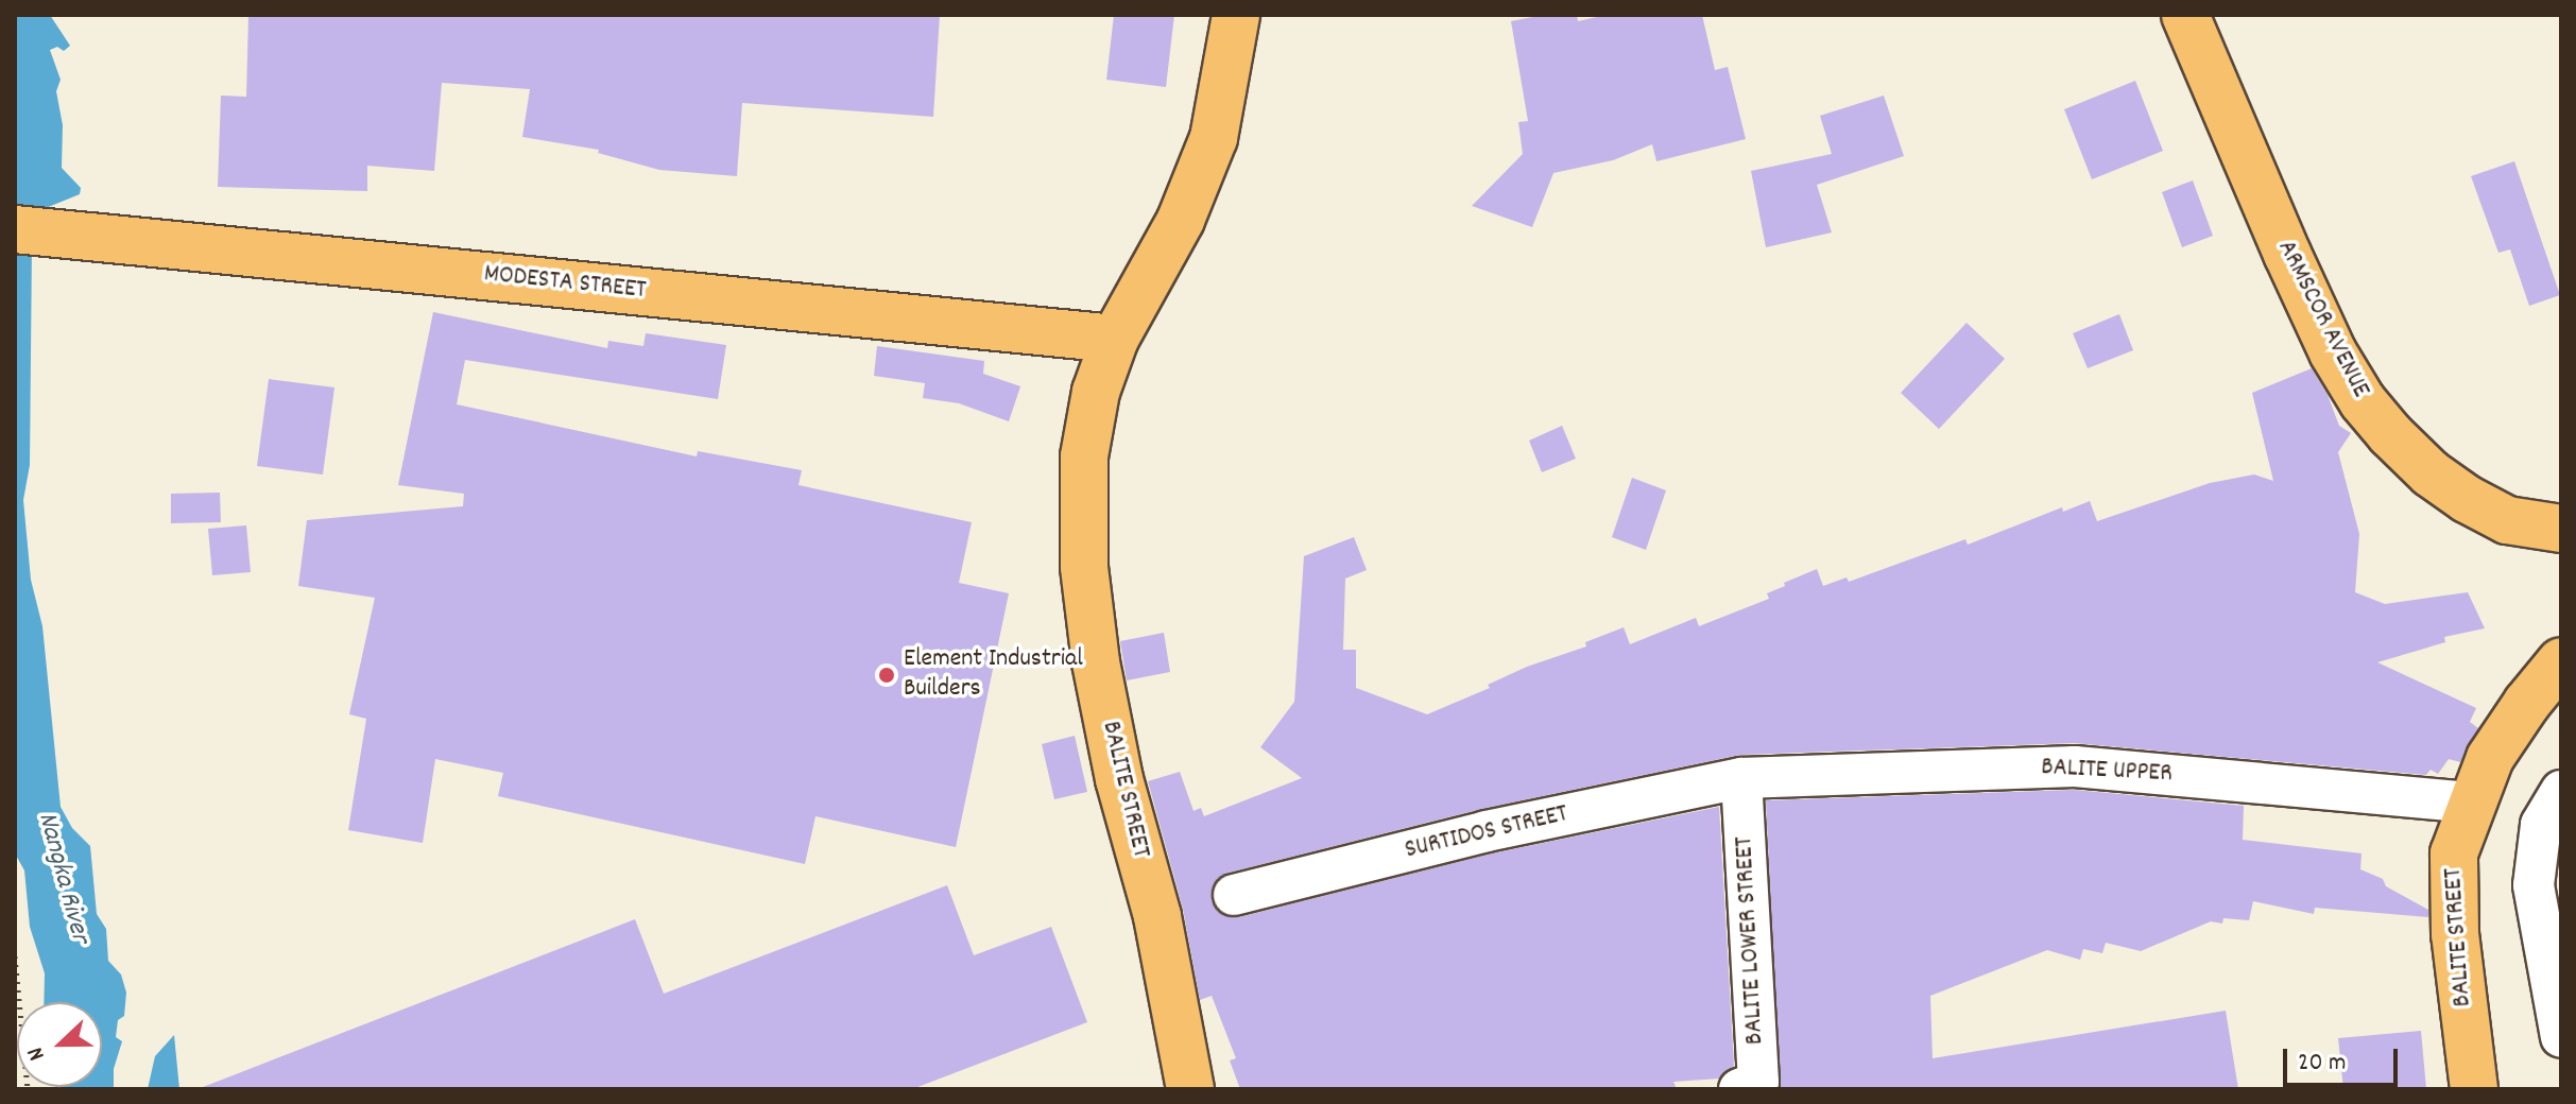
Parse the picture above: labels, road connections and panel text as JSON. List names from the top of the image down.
{
  "streets": {
    "main road": ["MODESTA STREET", "ARMSCOR AVENUE", "BALITE STREET"],
    "street": ["BALITE UPPER", "SURTIDOS STREET", "BALITE LOWER STREET"]
  },
  "crossings": [
    ["MODESTA STREET", "BALITE STREET"],
    ["BALITE UPPER", "BALITE STREET"],
    ["BALITE UPPER", "SURTIDOS STREET"],
    ["BALITE UPPER", "BALITE LOWER STREET"],
    ["SURTIDOS STREET", "BALITE LOWER STREET"]
  ],
  "water": ["Nangka River"],
  "places": ["Element Industrial Builders"],
  "scale_bar": "20 m",
  "north": "left"
}
